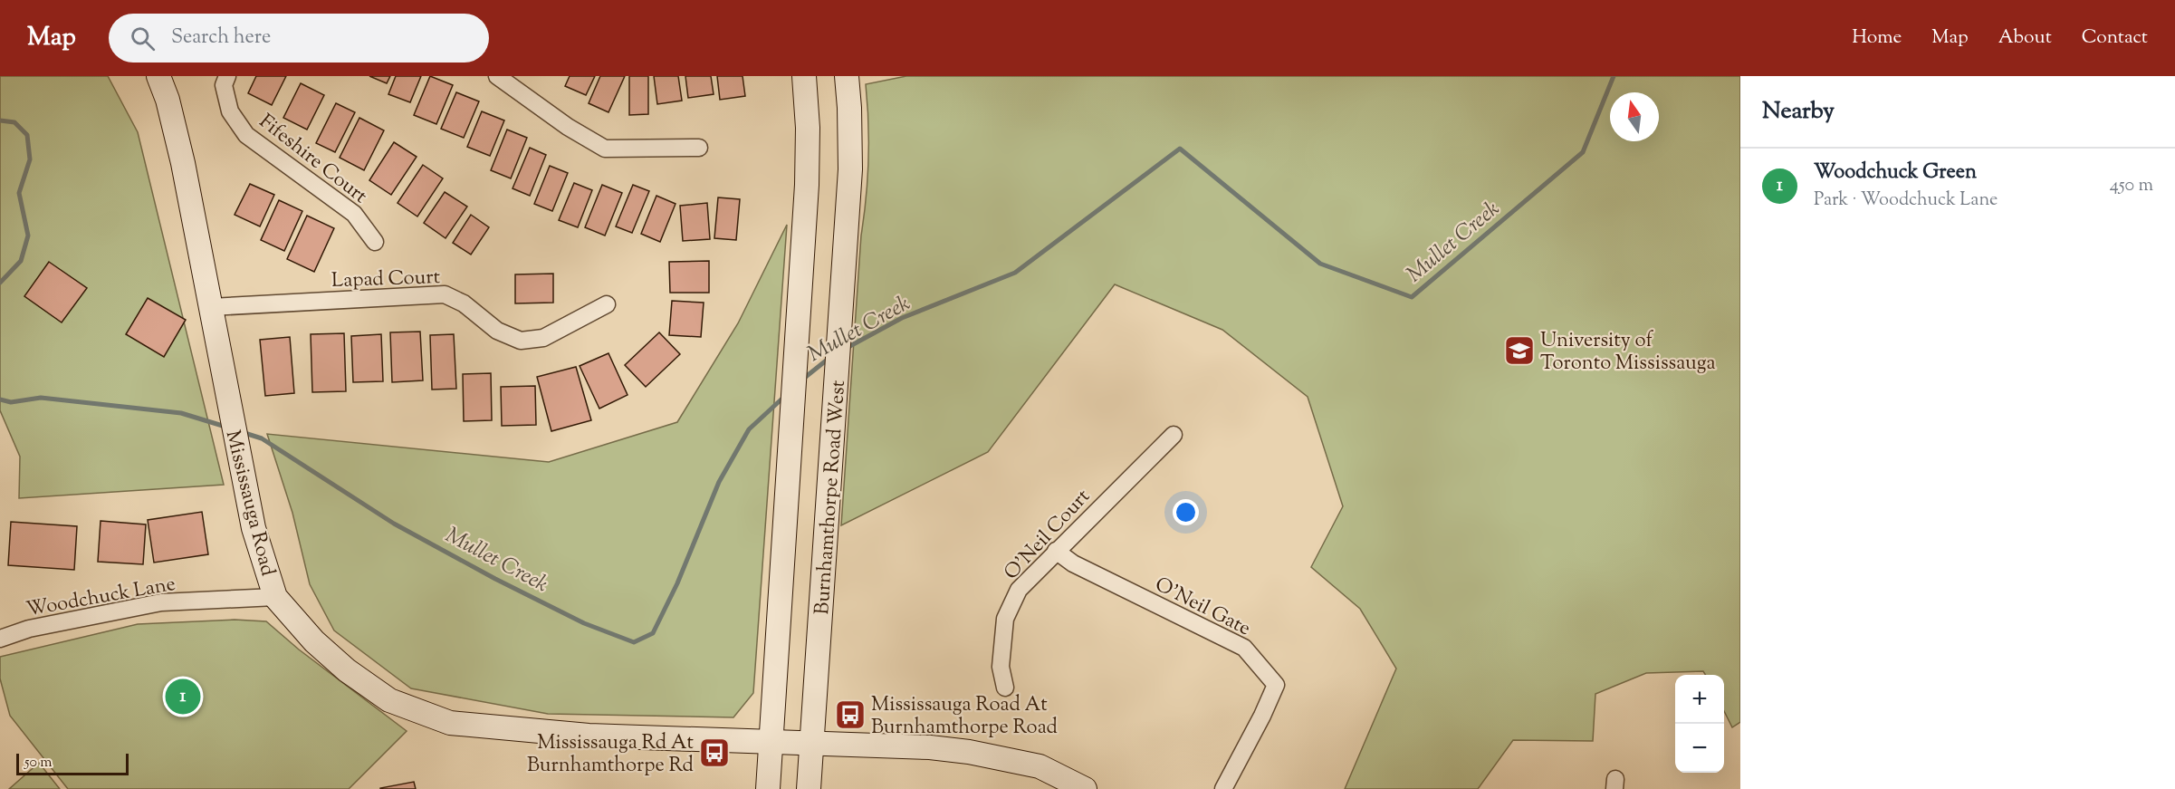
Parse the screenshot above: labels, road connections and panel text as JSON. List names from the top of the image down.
{
  "streets": {
    "main road": ["Burnhamthorpe Road West", "Mississauga Road"],
    "street": [
      "Fifeshire Court",
      "Lapad Court",
      "O'Neil Court",
      "Woodchuck Lane",
      "O'Neil Gate"
    ]
  },
  "crossings": [
    ["Lapad Court", "Mississauga Road"],
    ["Burnhamthorpe Road West", "Mississauga Road"],
    ["Mississauga Road", "Woodchuck Lane"],
    ["O'Neil Court", "O'Neil Gate"]
  ],
  "water": ["Mullet Creek"],
  "places": {
    "school or university": ["University of Toronto Mississauga"],
    "bus stop": ["Mississauga Road At Burnhamthorpe Road", "Mississauga Rd At Burnhamthorpe Rd"]
  },
  "scale_bar": "50 m",
  "north": "top",
  "page": {
    "header": "Map",
    "search": "Search here",
    "nav": [
      "Home",
      "Map",
      "About",
      "Contact"
    ],
    "heading": "Nearby",
    "list": [
      {
        "mark": "1",
        "name": "Woodchuck Green",
        "note": "Park · Woodchuck Lane",
        "value": "450 m"
      }
    ],
    "map_buttons": ["+", "−"],
    "pins": "1",
    "scale": "50 m"
  }
}
